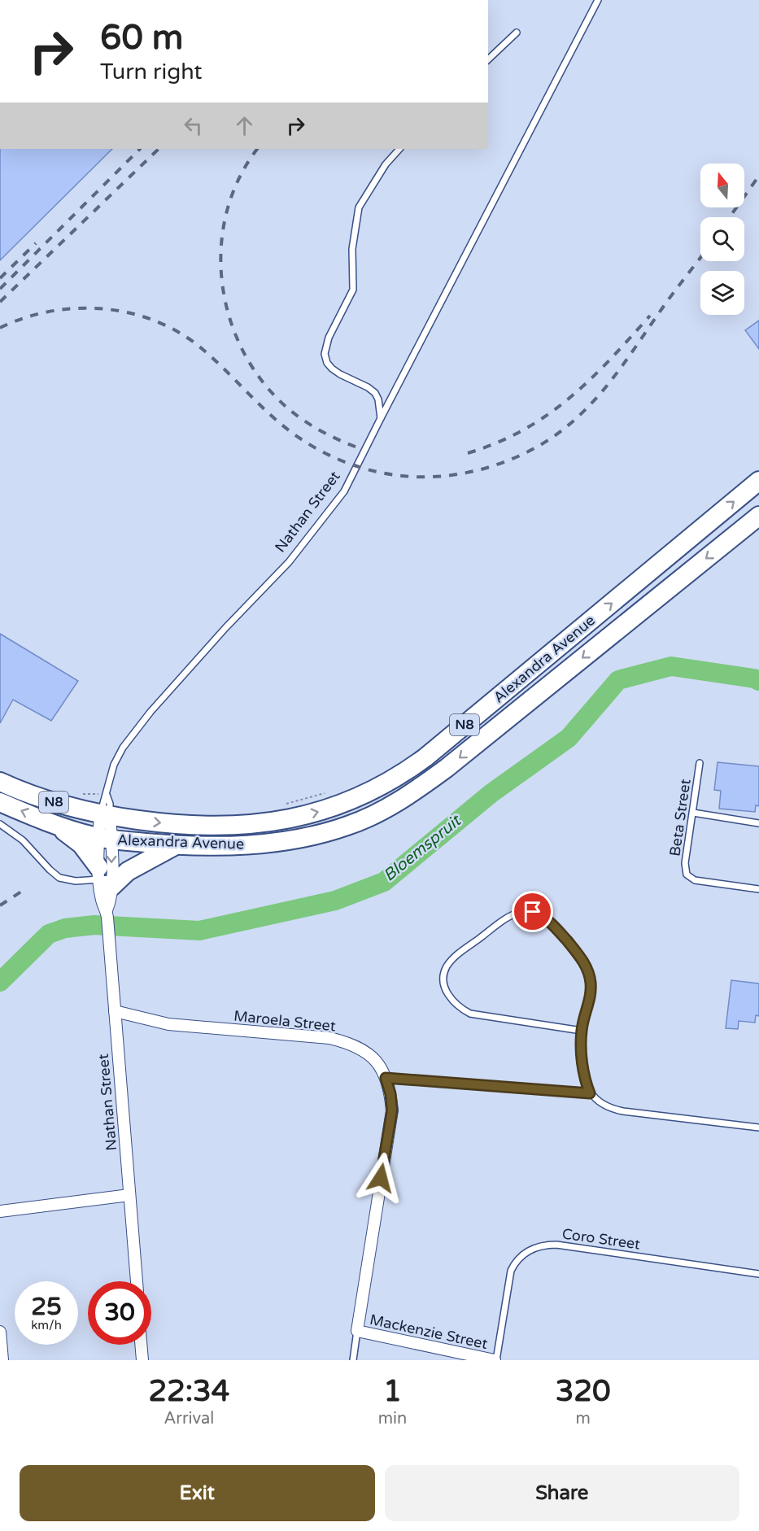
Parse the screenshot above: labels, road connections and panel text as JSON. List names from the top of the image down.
{
  "streets": {
    "highway": ["Alexandra Avenue", "N8"],
    "street": ["Nathan Street", "Maroela Street", "Mackenzie Street"],
    "lane": ["Beta Street", "Coro Street"]
  },
  "crossings": [
    ["Nathan Street", "Alexandra Avenue"],
    ["Nathan Street", "Maroela Street"],
    ["Maroela Street", "Mackenzie Street"],
    ["Coro Street", "Mackenzie Street"]
  ],
  "water": ["Bloemspruit"],
  "north": "top",
  "page": {
    "turn": ["60 m", "Turn right"],
    "speed": "25 km/h",
    "limit": "30",
    "eta": [
      "22:34",
      "Arrival",
      "1",
      "min",
      "320",
      "m"
    ],
    "buttons": ["Exit", "Share"]
  }
}
